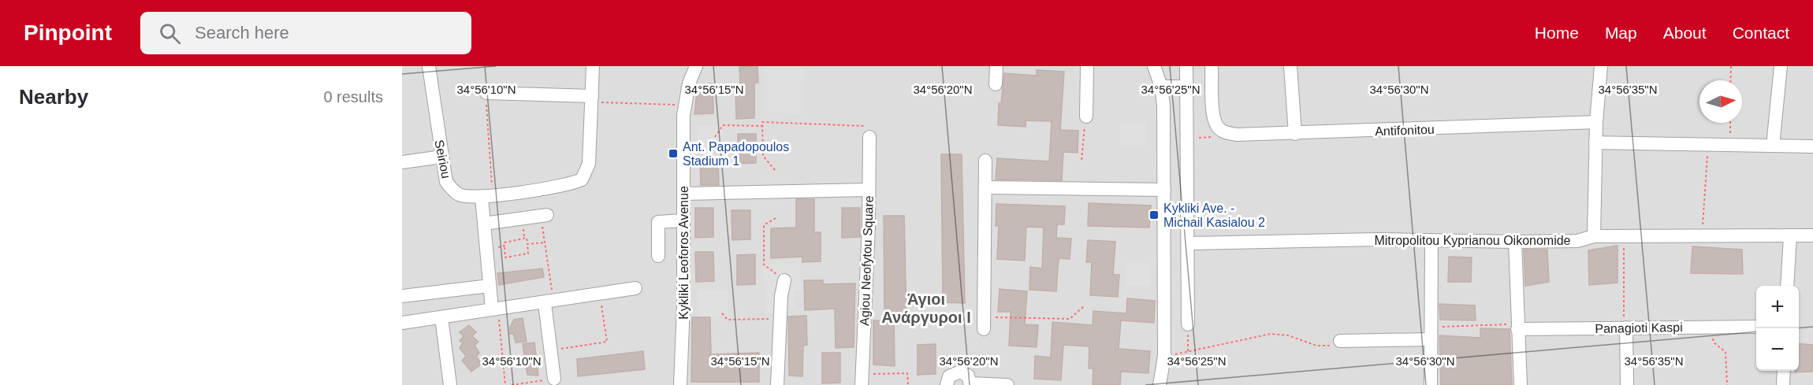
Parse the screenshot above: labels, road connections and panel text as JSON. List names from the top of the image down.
{
  "streets": {
    "street": [
      "Antifonitou",
      "Seiriou",
      "Mitropolitou Kyprianou Oikonomide",
      "Kykliki Leoforos Avenue",
      "Agiou Neofytou Square",
      "Panagioti Kaspi"
    ]
  },
  "districts": ["Άγιοι Ανάργυροι Ι"],
  "places": {
    "transit": ["Ant. Papadopoulos Stadium 1", "Kykliki Ave. - Michail Kasialou 2"]
  },
  "north": "right",
  "page": {
    "header": "Pinpoint",
    "search": "Search here",
    "nav": [
      "Home",
      "Map",
      "About",
      "Contact"
    ],
    "heading": ["Nearby", "0 results"],
    "map_buttons": ["+", "−"]
  },
  "coordinates": [
    "34°56'10\"N",
    "34°56'15\"N",
    "34°56'20\"N",
    "34°56'25\"N",
    "34°56'30\"N",
    "34°56'35\"N"
  ]
}
